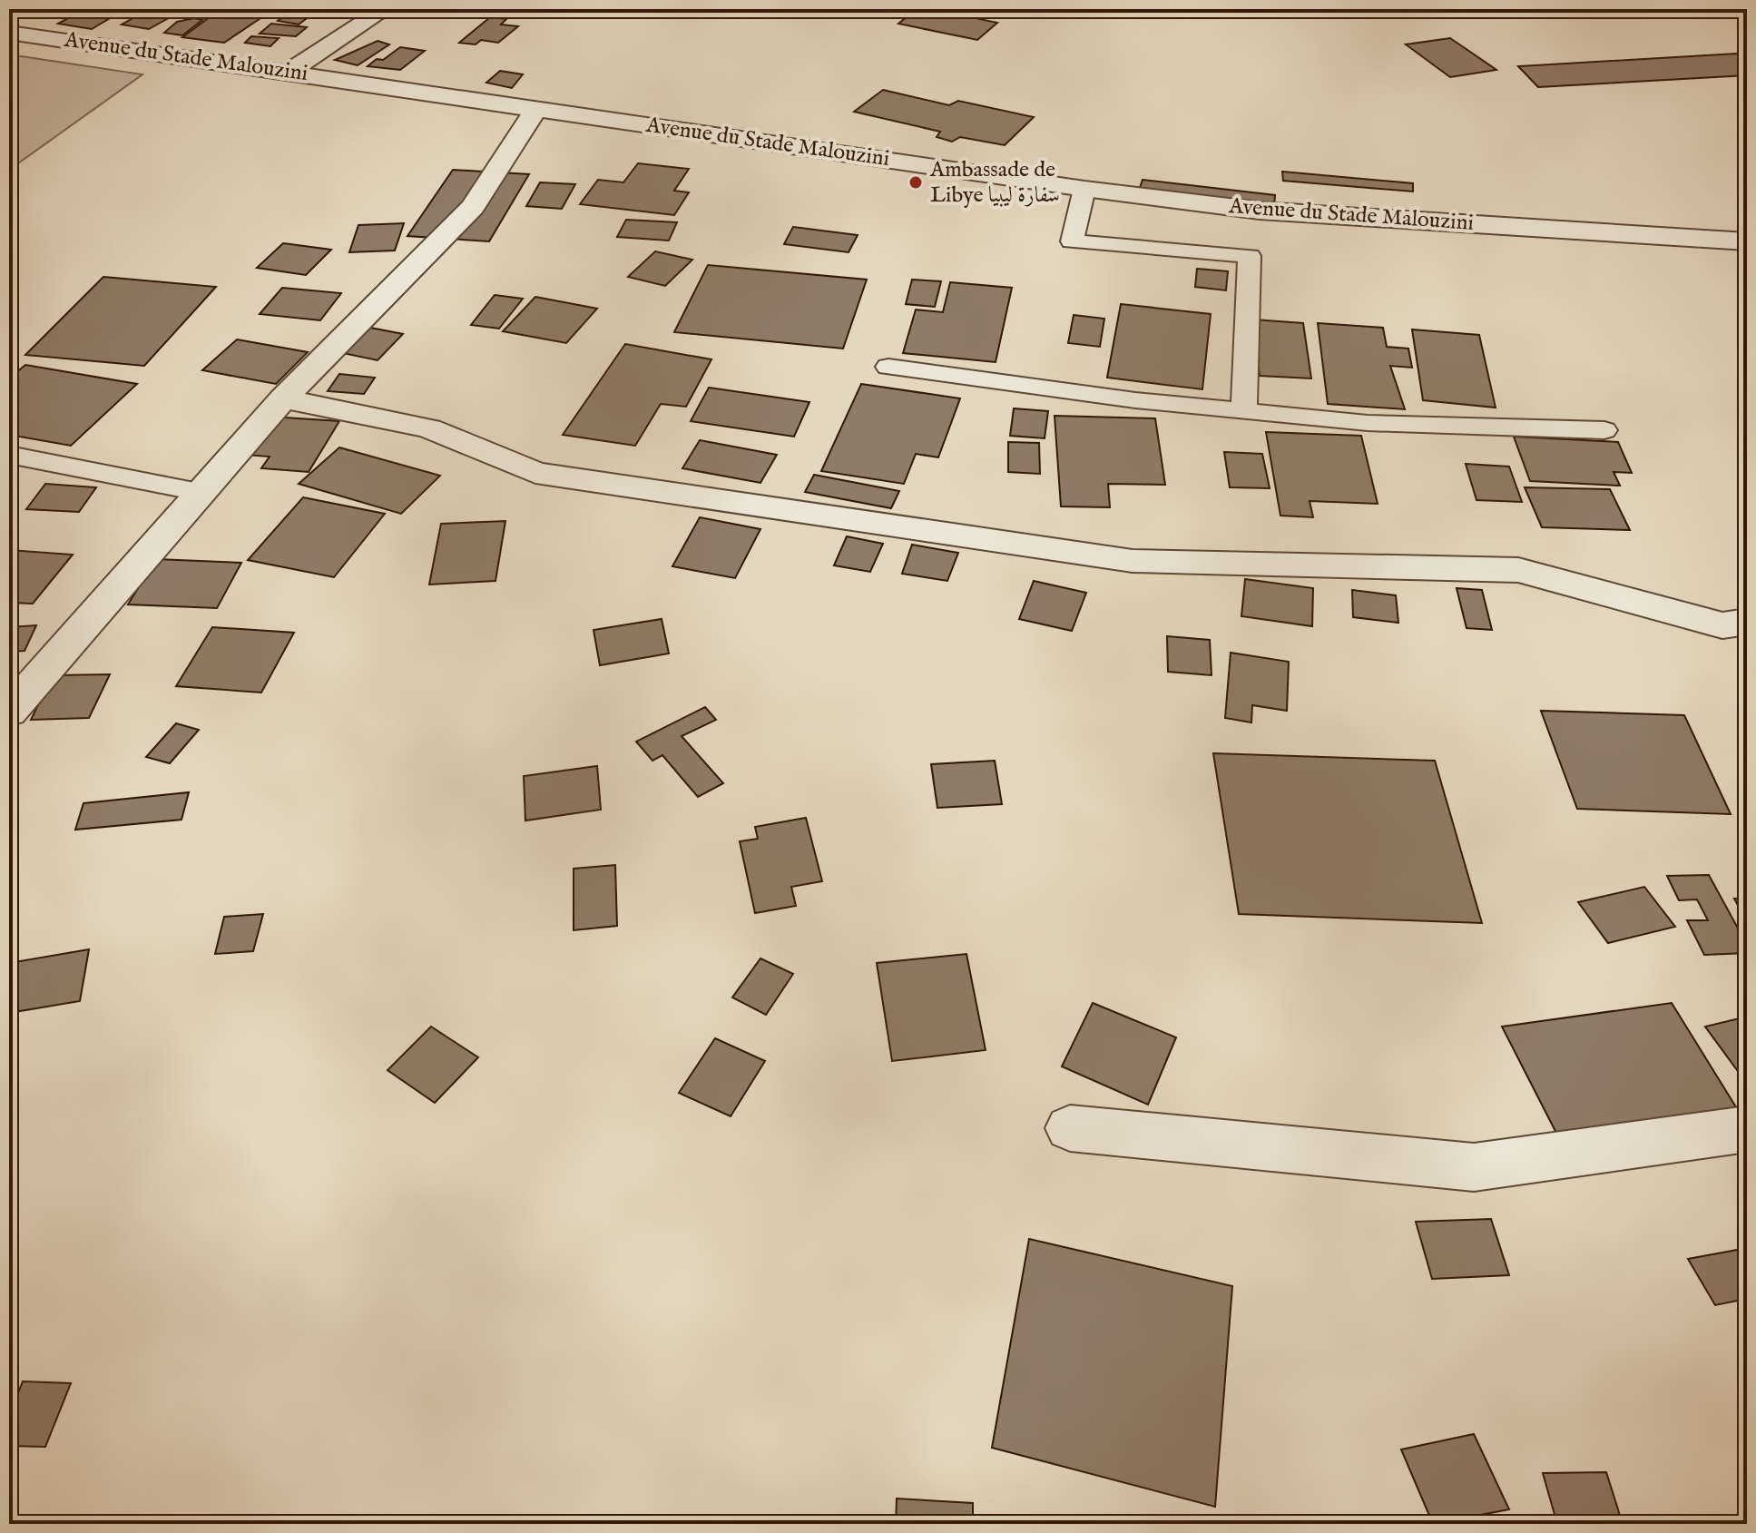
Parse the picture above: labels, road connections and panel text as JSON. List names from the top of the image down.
{
  "streets": {
    "street": ["Avenue du Stade Malouzini"]
  },
  "places": ["Ambassade de Libye سفارة ليبيا"]
}
